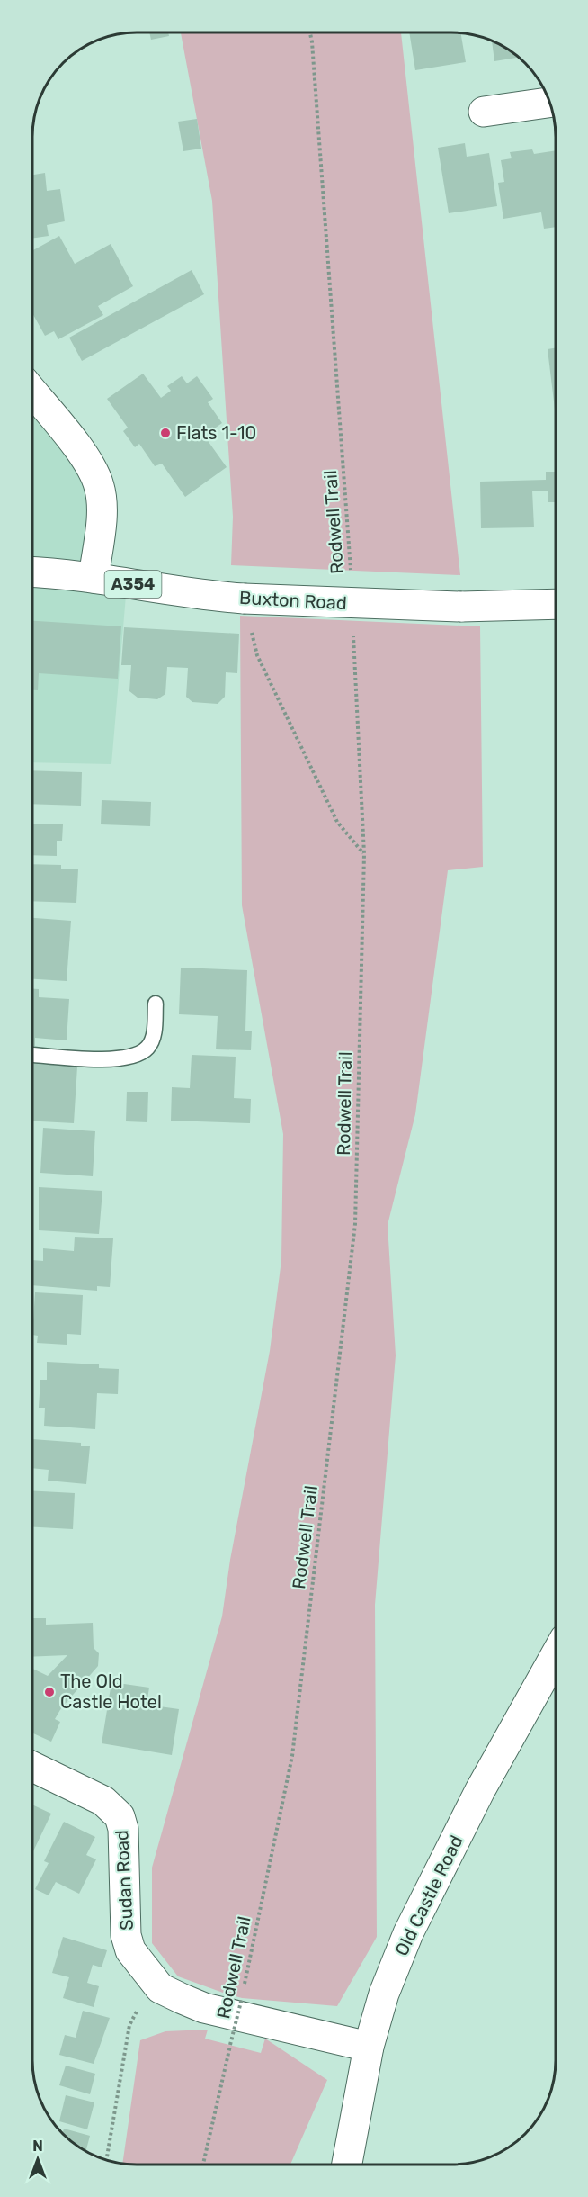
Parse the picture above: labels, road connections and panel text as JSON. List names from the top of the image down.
{
  "streets": {
    "main road": [
      "A354",
      "Buxton Road",
      "Sudan Road",
      "Old Castle Road"
    ],
    "path": ["Rodwell Trail"]
  },
  "crossings": [
    ["Sudan Road", "Old Castle Road"]
  ],
  "places": ["Flats 1-10", "The Old Castle Hotel"],
  "north": "top"
}
